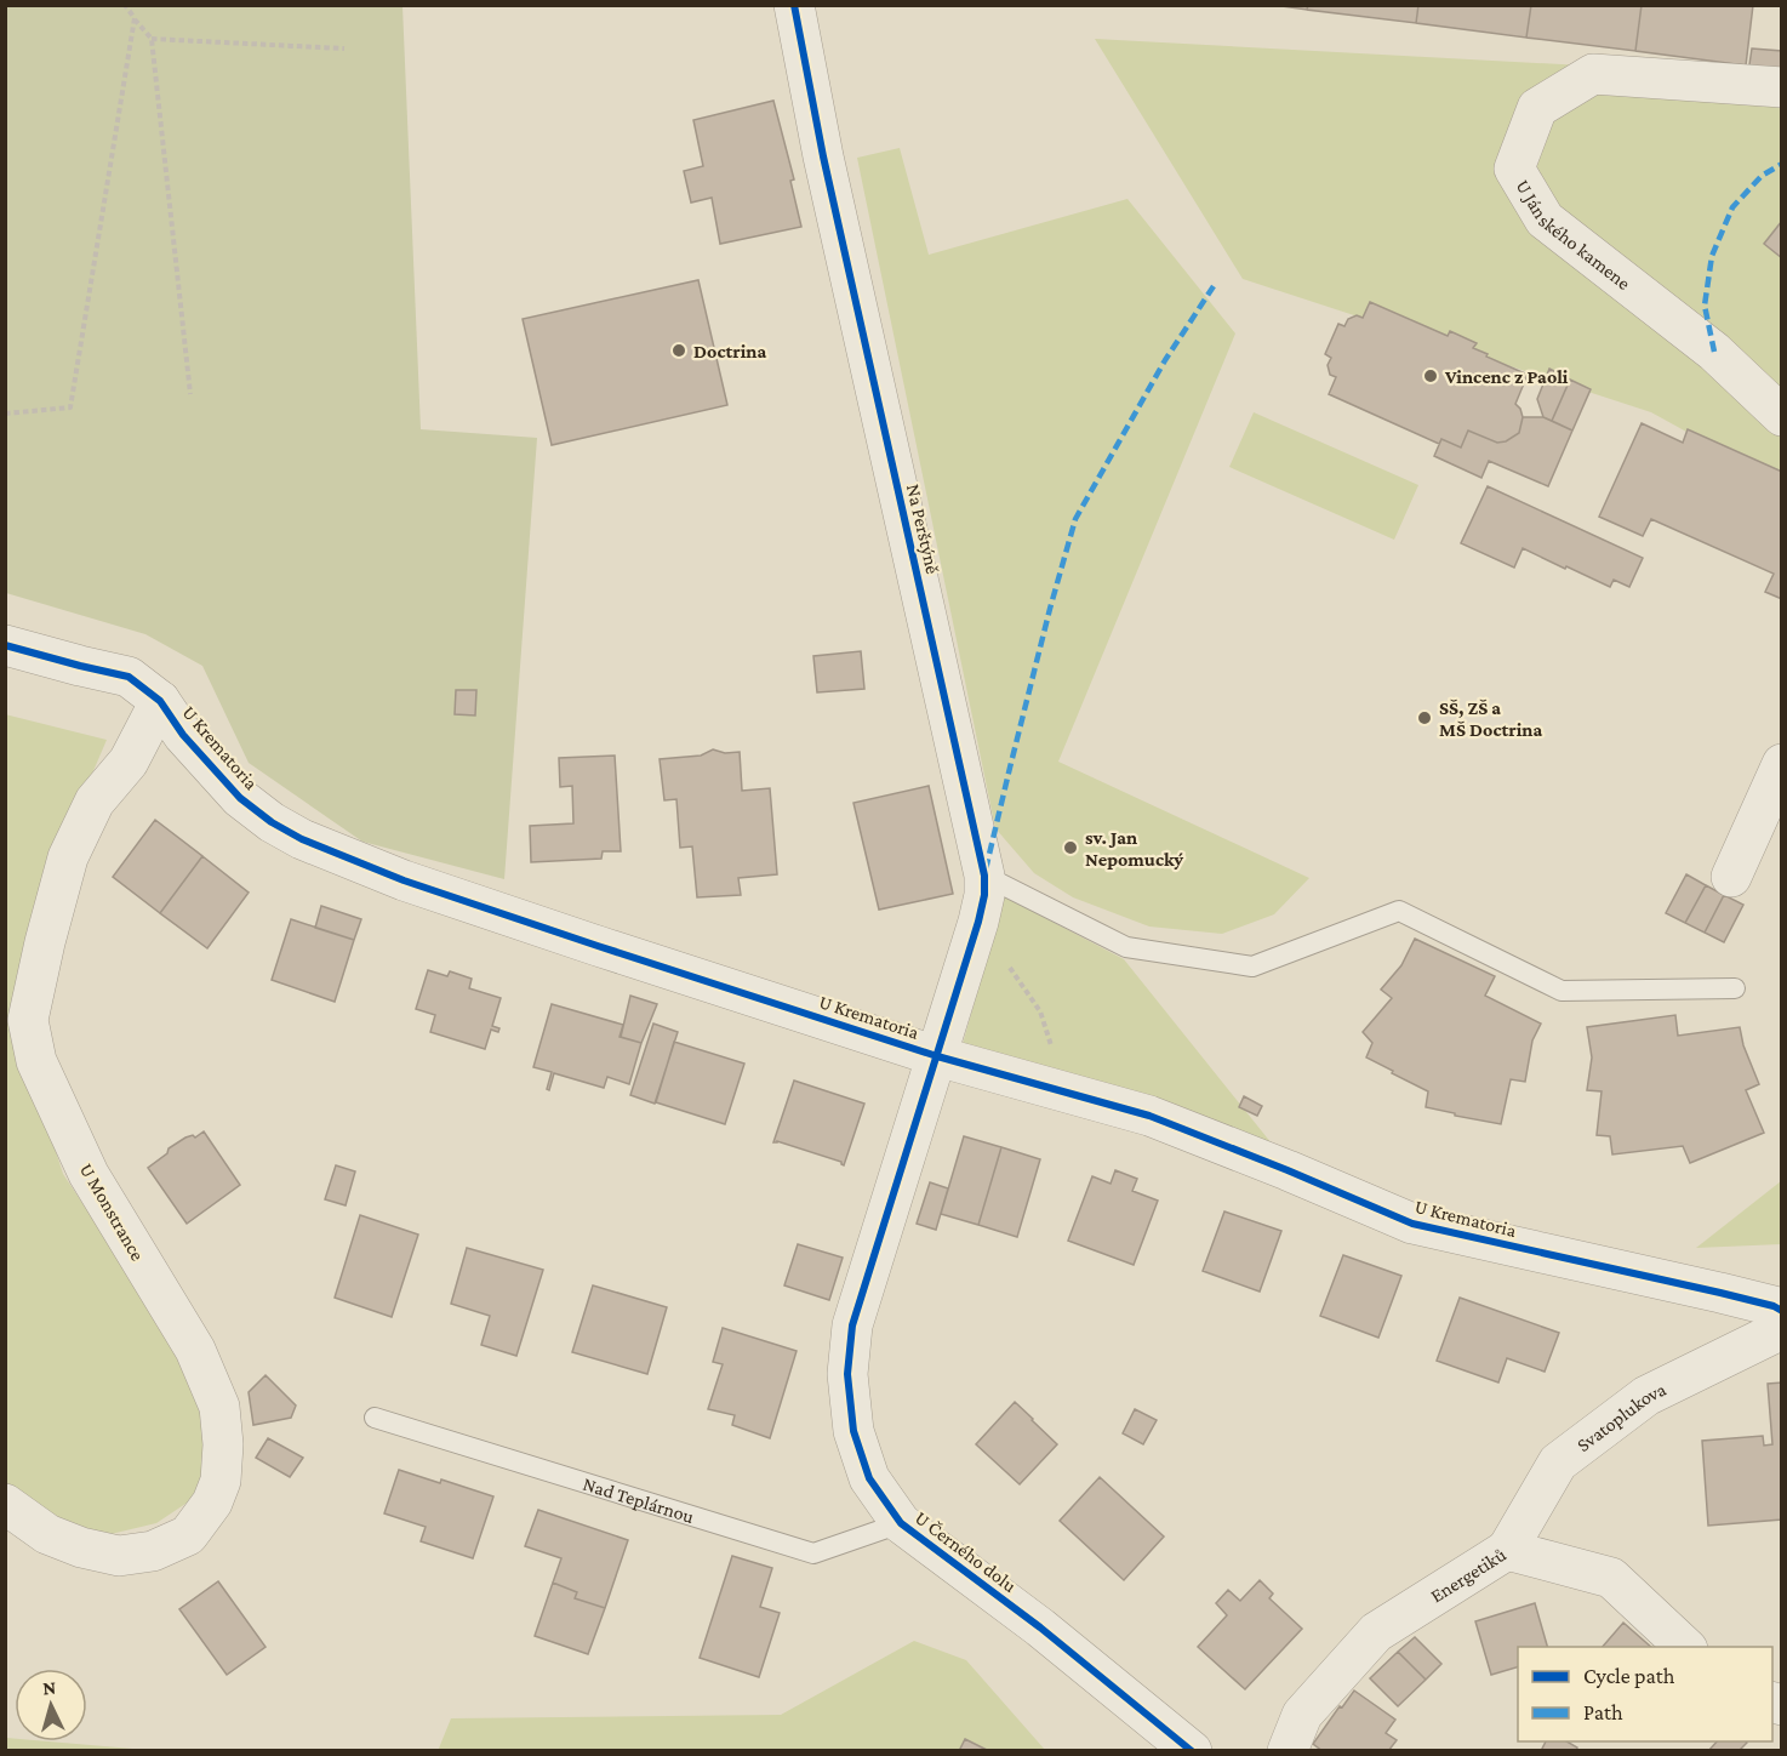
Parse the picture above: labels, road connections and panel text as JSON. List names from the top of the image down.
{
  "streets": {
    "street": [
      "U Jánského kamene",
      "Na Perštýně",
      "U Krematoria",
      "U Monstrance",
      "Svatoplukova",
      "U Černého dolu",
      "Energetiků"
    ],
    "lane": ["Nad Teplárnou"]
  },
  "crossings": [
    ["Na Perštýně", "U Krematoria"],
    ["Na Perštýně", "U Černého dolu"],
    ["U Krematoria", "U Monstrance"],
    ["U Krematoria", "Svatoplukova"],
    ["U Krematoria", "U Černého dolu"],
    ["Svatoplukova", "Energetiků"],
    ["Nad Teplárnou", "U Černého dolu"]
  ],
  "places": [
    "Doctrina",
    "Vincenc z Paoli",
    "SŠ, ZŠ a MŠ Doctrina",
    "sv. Jan Nepomucký"
  ],
  "legend": ["Cycle path", "Path"],
  "north": "top"
}
